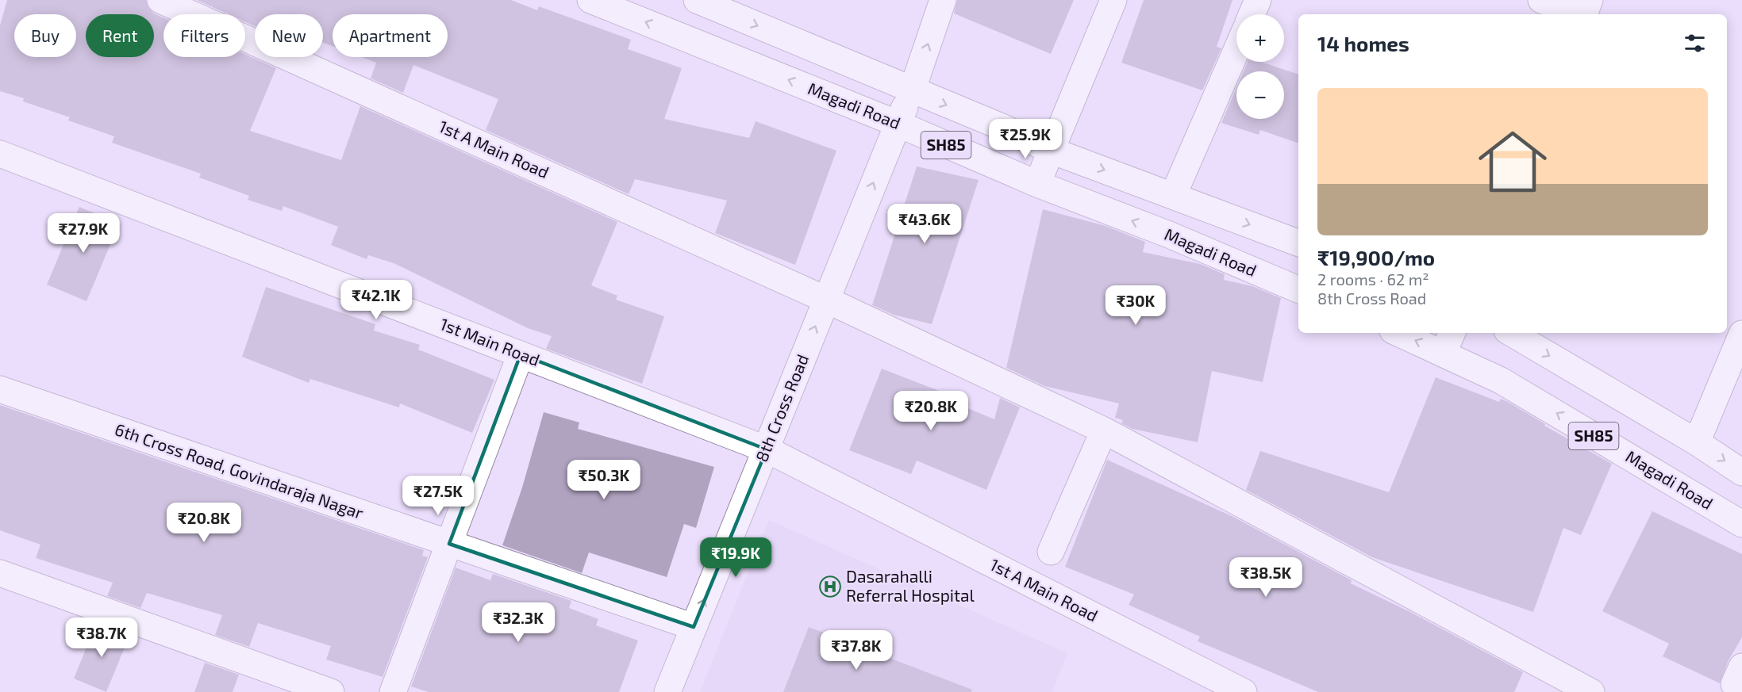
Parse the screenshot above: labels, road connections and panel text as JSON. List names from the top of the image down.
{
  "streets": {
    "street": [
      "Magadi Road",
      "SH85",
      "1st A Main Road",
      "1st Main Road",
      "8th Cross Road",
      "6th Cross Road, Govindaraja Nagar"
    ]
  },
  "crossings": [
    ["Magadi Road", "8th Cross Road"],
    ["SH85", "8th Cross Road"],
    ["1st A Main Road", "1st Main Road"],
    ["1st A Main Road", "8th Cross Road"],
    ["1st Main Road", "8th Cross Road"],
    ["8th Cross Road", "6th Cross Road, Govindaraja Nagar"]
  ],
  "one_way": ["8th Cross Road"],
  "places": {
    "hospital": ["Dasarahalli Referral Hospital"]
  },
  "page": {
    "map_buttons": ["+", "−"],
    "chip": [
      "Buy",
      "Rent",
      "Filters",
      "New",
      "Apartment"
    ],
    "heading": "14 homes",
    "list": [
      {
        "name": "₹19,900/mo",
        "note": "2 rooms · 62 m² · 8th Cross Road"
      }
    ],
    "price": [
      "₹25.9K",
      "₹43.6K",
      "₹27.9K",
      "₹42.1K",
      "₹30K",
      "₹20.8K",
      "₹50.3K",
      "₹27.5K",
      "₹20.8K",
      "₹19.9K",
      "₹38.5K",
      "₹32.3K",
      "₹38.7K",
      "₹37.8K"
    ]
  }
}
